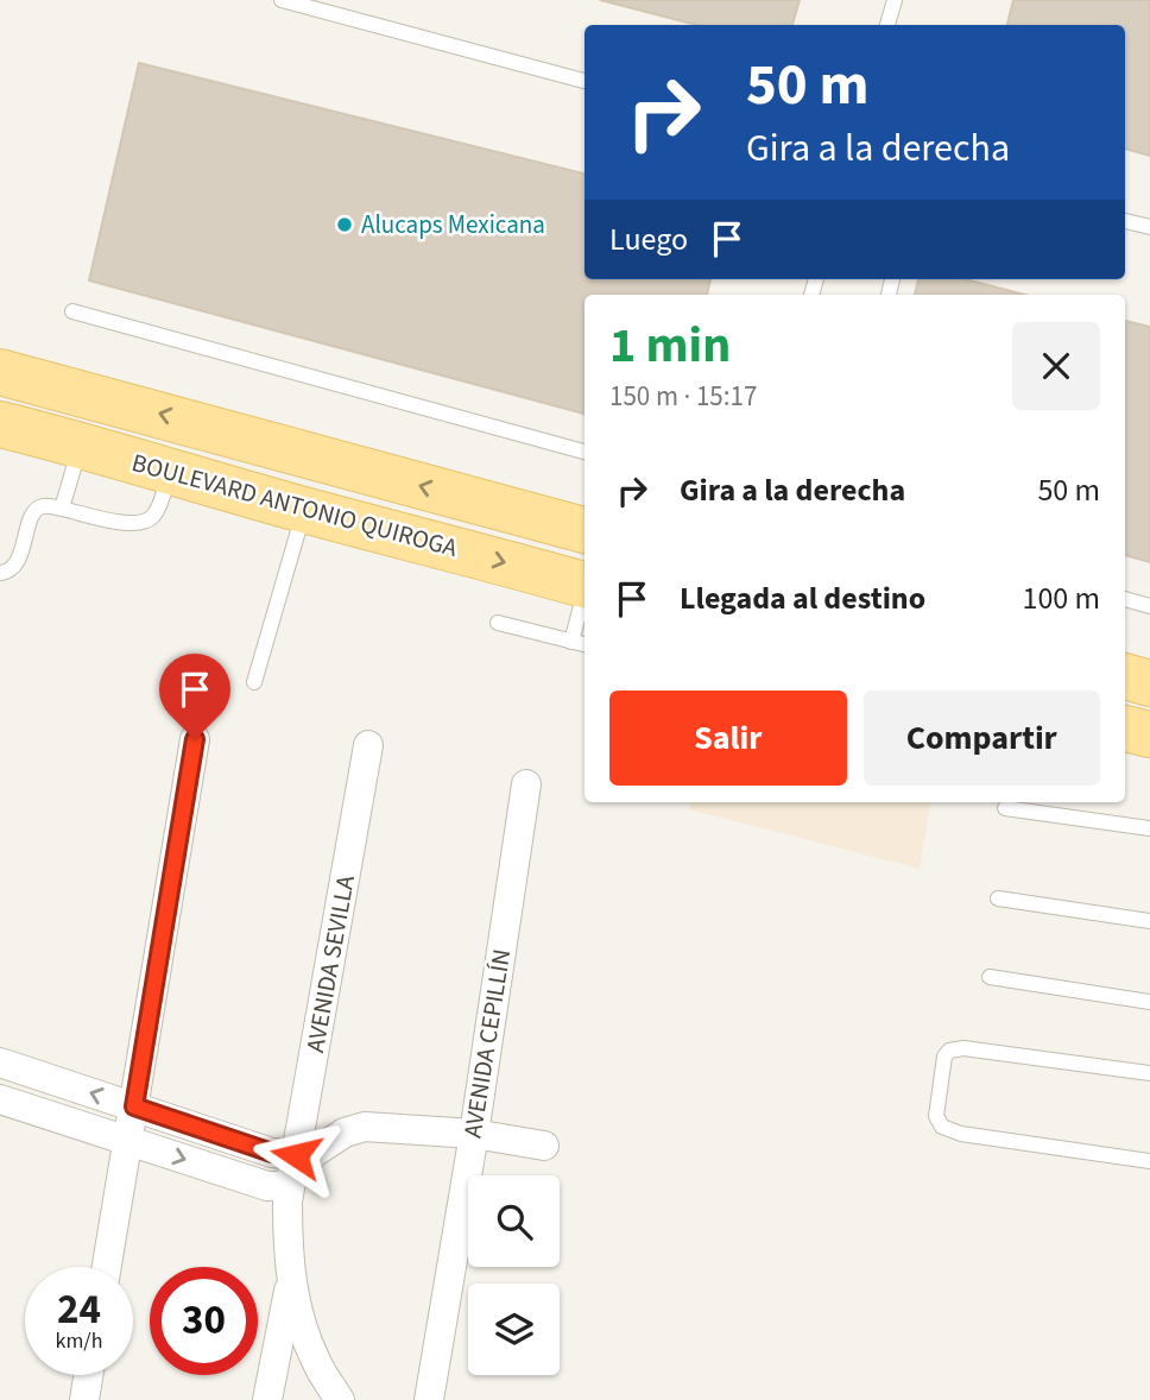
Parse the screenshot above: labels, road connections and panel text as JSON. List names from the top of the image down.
{
  "streets": {
    "main road": ["BOULEVARD ANTONIO QUIROGA"],
    "street": ["AVENIDA SEVILLA", "AVENIDA CEPILLÍN"]
  },
  "places": ["Alucaps Mexicana"],
  "page": {
    "turn": ["50 m", "Gira a la derecha"],
    "then": "Luego",
    "heading": ["1 min", "150 m · 15:17"],
    "list": [
      {
        "name": "Gira a la derecha",
        "value": "50 m"
      },
      {
        "name": "Llegada al destino",
        "value": "100 m"
      }
    ],
    "buttons": ["Salir", "Compartir"],
    "speed": "24 km/h",
    "limit": "30"
  }
}
